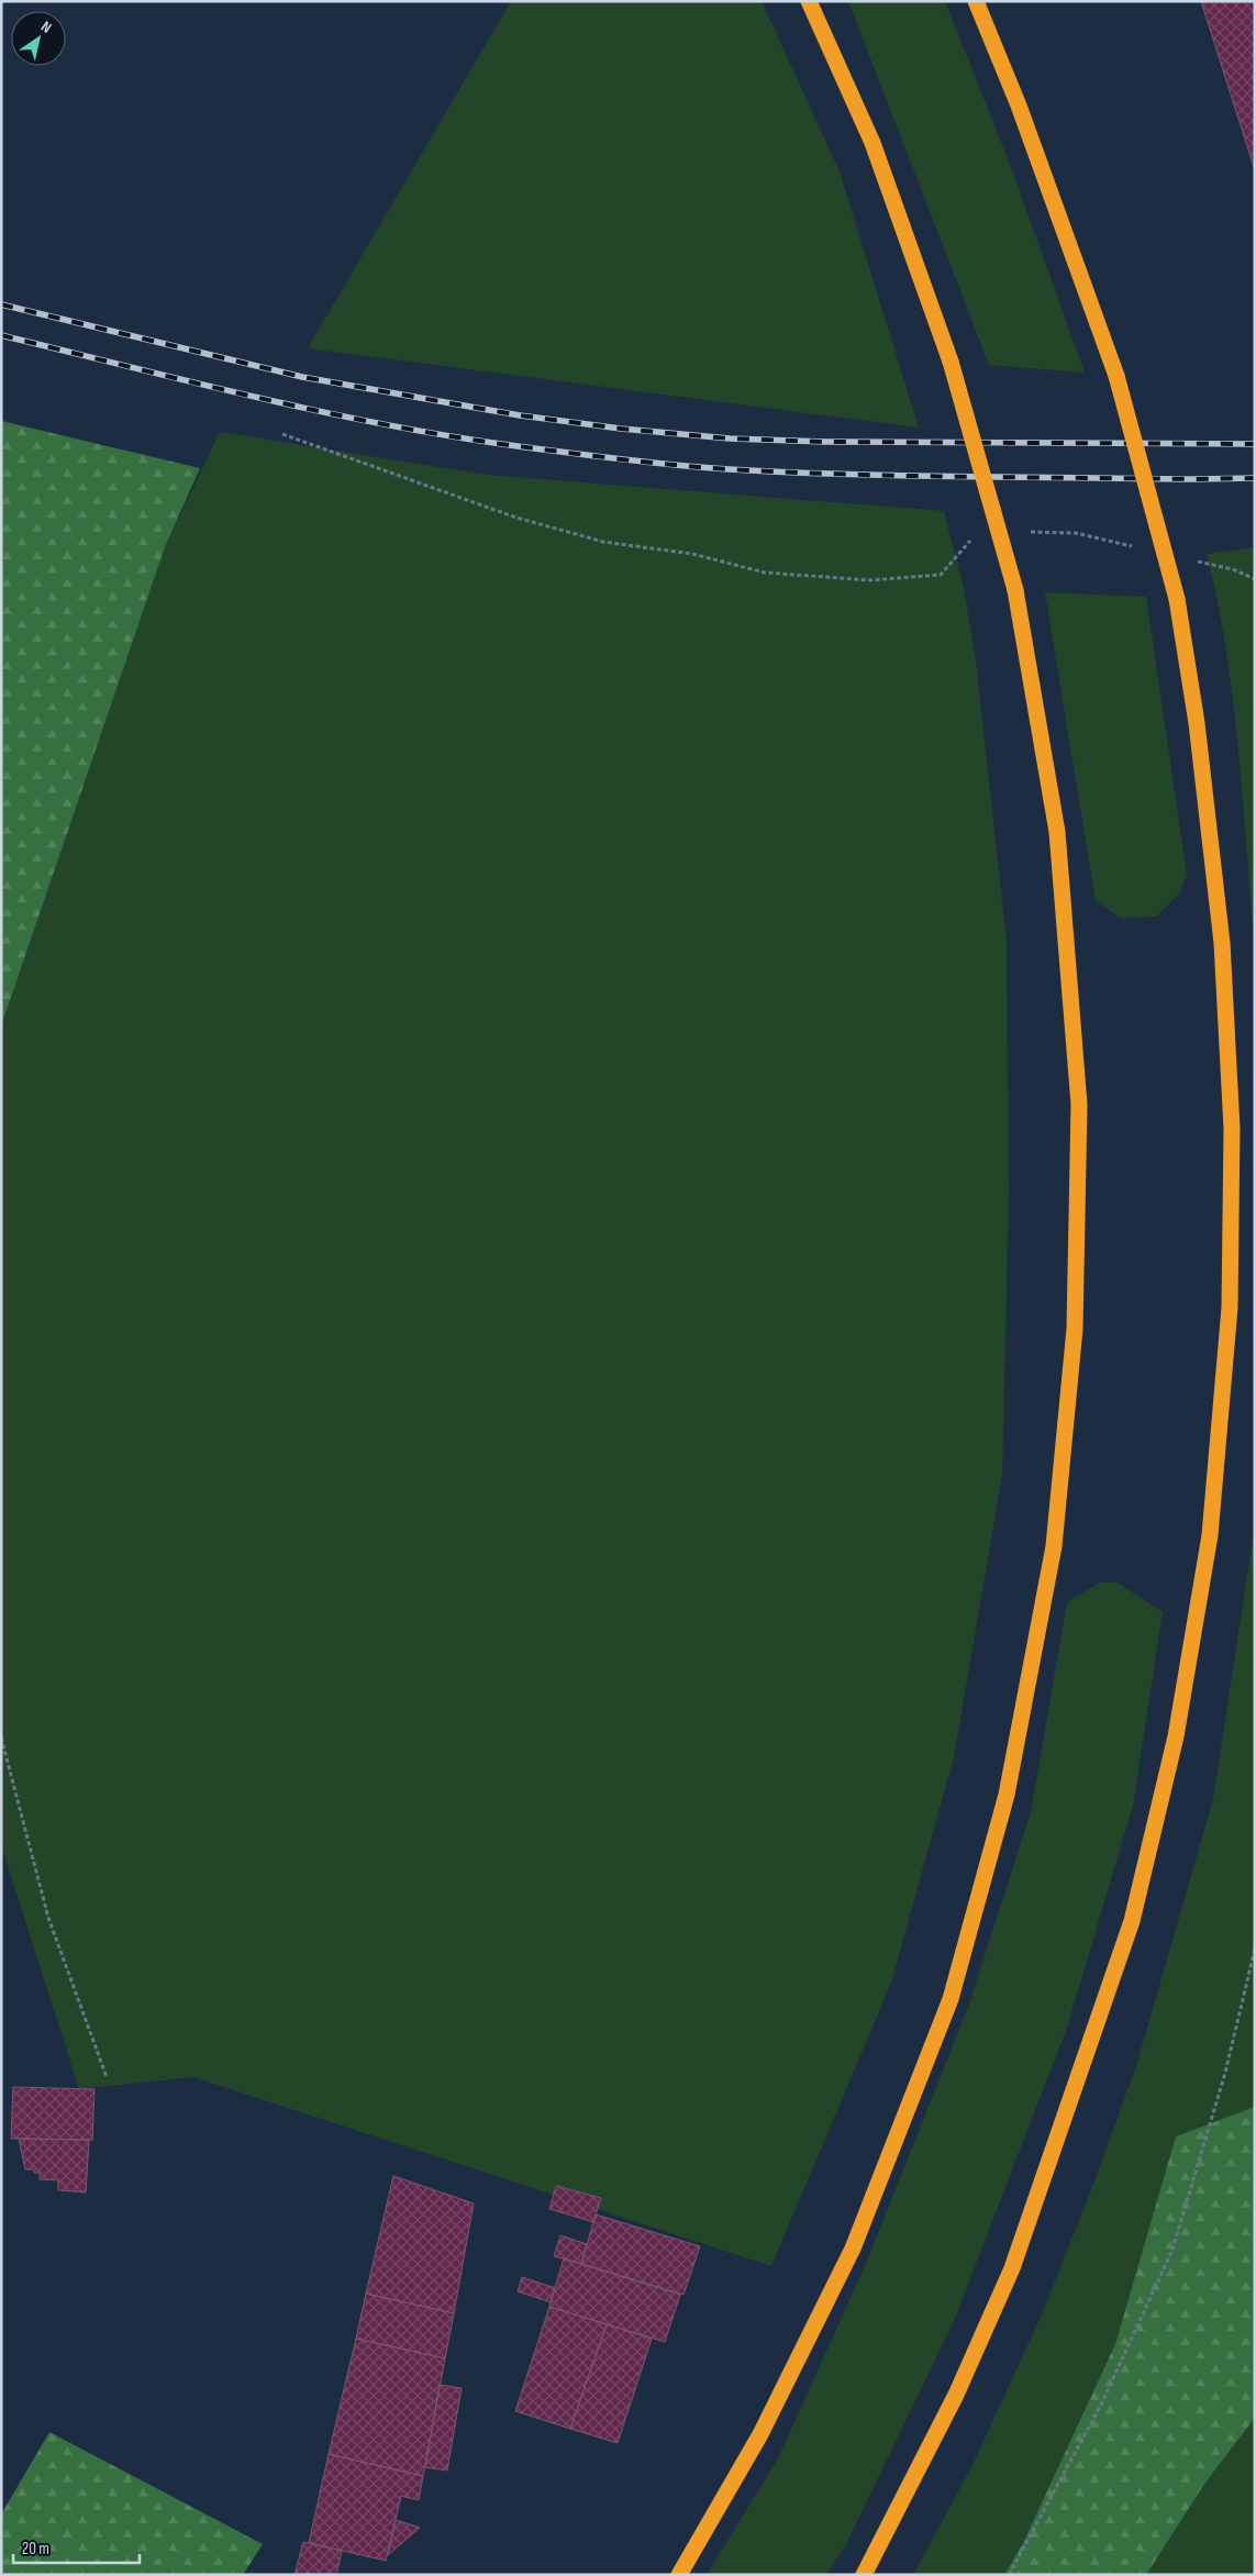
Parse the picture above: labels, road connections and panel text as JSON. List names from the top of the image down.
{
  "scale_bar": "20 m",
  "north": "top right"
}
